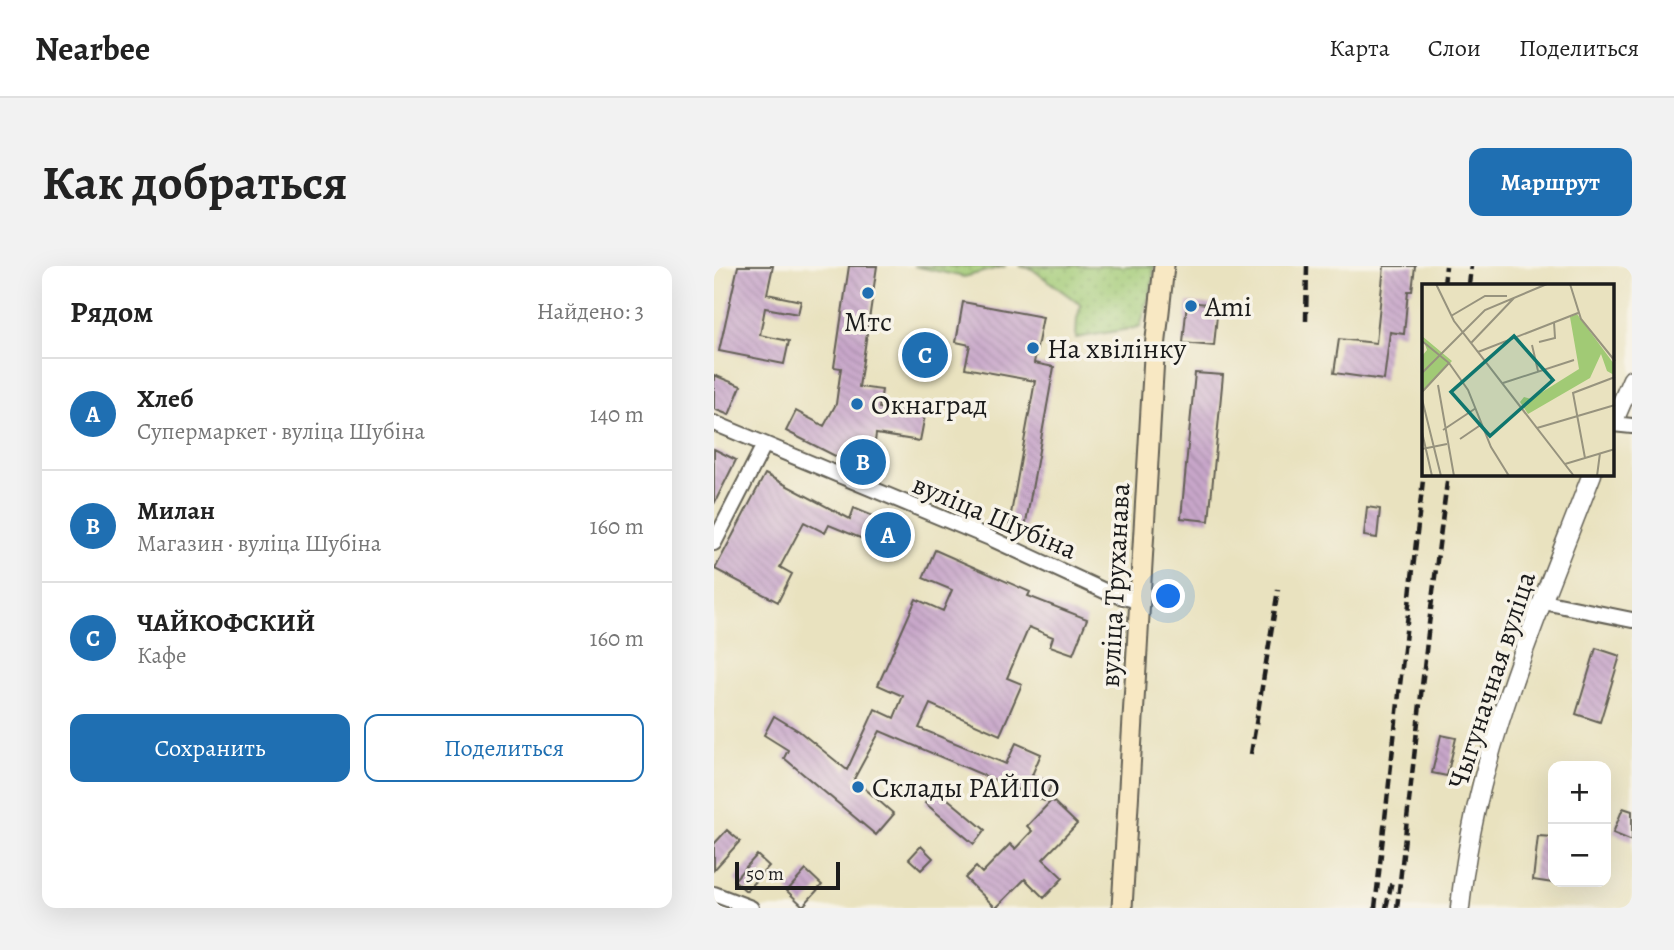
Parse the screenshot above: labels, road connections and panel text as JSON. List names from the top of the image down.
{
  "streets": {
    "main road": ["вуліца Труханава"],
    "street": ["вуліца Шубіна", "Чыгуначная вуліца"]
  },
  "crossings": [
    ["вуліца Шубіна", "вуліца Труханава"]
  ],
  "places": [
    "Мтс",
    "Ami",
    "На хвілінку",
    "Окнаград",
    "Склады РАЙПО"
  ],
  "scale_bar": "50 m",
  "page": {
    "header": "Nearbee",
    "nav": ["Карта", "Слои", "Поделиться"],
    "buttons": [
      "Маршрут",
      ["Сохранить", "Поделиться"]
    ],
    "title": "Как добраться",
    "heading": ["Рядом", "Найдено: 3"],
    "pins": ["C", "B", "A"],
    "list": [
      {
        "mark": "A",
        "name": "Хлеб",
        "note": "Супермаркет · вуліца Шубіна",
        "value": "140 m"
      },
      {
        "mark": "B",
        "name": "Милан",
        "note": "Магазин · вуліца Шубіна",
        "value": "160 m"
      },
      {
        "mark": "C",
        "name": "ЧАЙКОФСКИЙ",
        "note": "Кафе",
        "value": "160 m"
      }
    ],
    "map_buttons": ["+", "−"],
    "scale": "50 m"
  }
}
